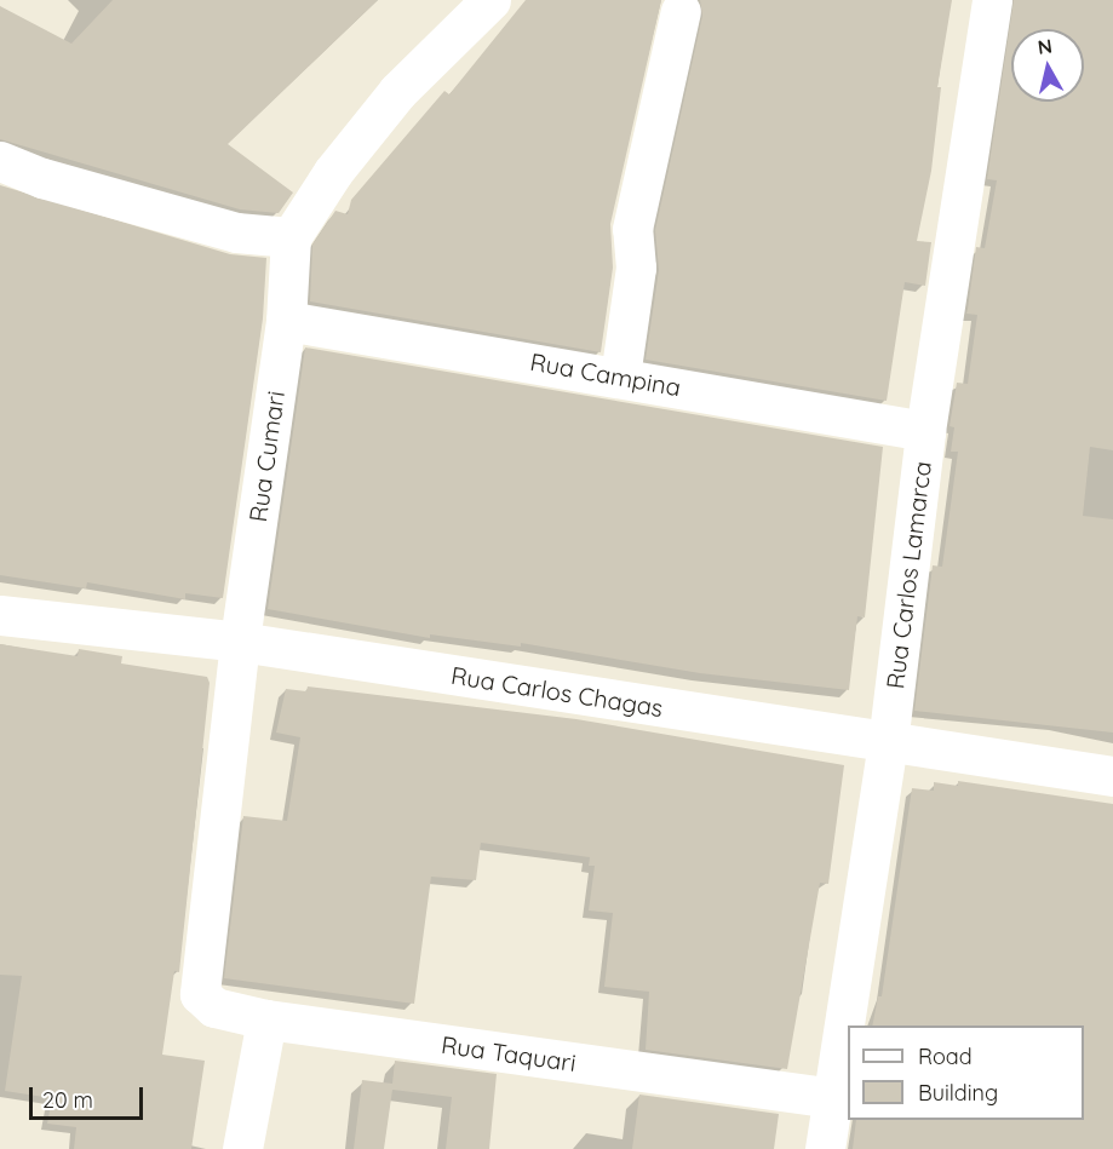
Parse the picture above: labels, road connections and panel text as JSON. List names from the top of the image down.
{
  "streets": {
    "street": [
      "Rua Campina",
      "Rua Cumari",
      "Rua Carlos Lamarca",
      "Rua Carlos Chagas",
      "Rua Taquari"
    ]
  },
  "crossings": [
    ["Rua Campina", "Rua Cumari"],
    ["Rua Campina", "Rua Carlos Lamarca"],
    ["Rua Cumari", "Rua Carlos Chagas"],
    ["Rua Cumari", "Rua Taquari"],
    ["Rua Carlos Lamarca", "Rua Carlos Chagas"],
    ["Rua Carlos Lamarca", "Rua Taquari"]
  ],
  "legend": ["Road", "Building"],
  "scale_bar": "20 m",
  "north": "top"
}
